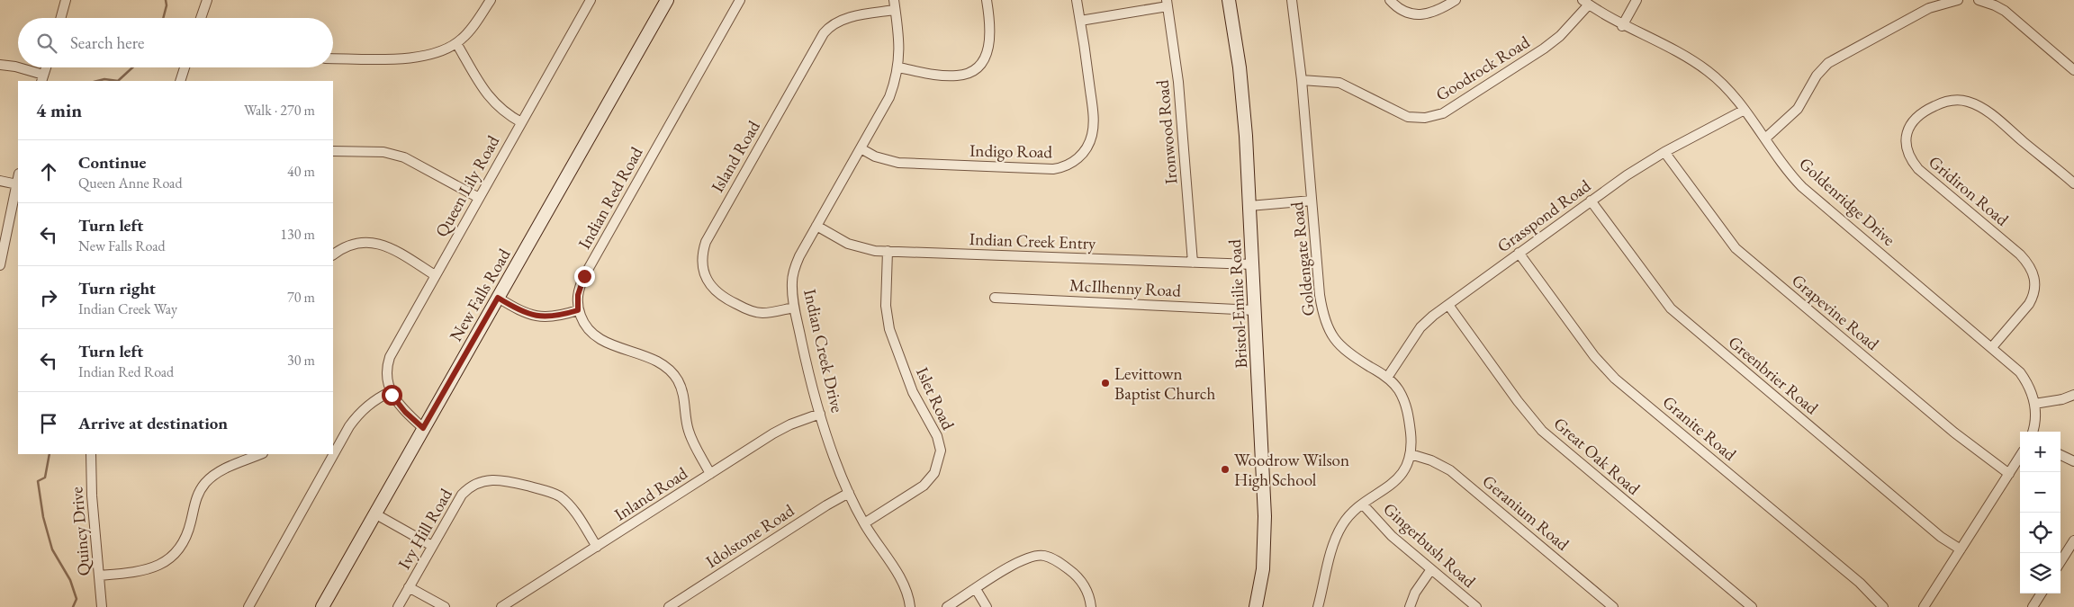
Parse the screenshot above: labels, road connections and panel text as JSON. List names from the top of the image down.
{
  "streets": {
    "main road": ["New Falls Road", "Bristol-Emilie Road"],
    "street": [
      "Goodrock Road",
      "Ironwood Road",
      "Indigo Road",
      "Island Road",
      "Queen Lily Road",
      "Gridiron Road",
      "Indian Red Road",
      "Goldenridge Drive",
      "Grasspond Road",
      "Indian Creek Entry",
      "Goldengate Road",
      "McIlhenny Road",
      "Grapevine Road",
      "Indian Creek Drive",
      "Greenbrier Road",
      "Islet Road",
      "Granite Road",
      "Great Oak Road",
      "Inland Road",
      "Geranium Road",
      "Ivy Hill Road",
      "Quincy Drive",
      "Idolstone Road",
      "Gingerbush Road"
    ]
  },
  "crossings": [
    ["Goodrock Road", "Goldenridge Drive"],
    ["Goodrock Road", "Goldengate Road"],
    ["Ironwood Road", "Indian Creek Entry"],
    ["Indigo Road", "Indian Creek Drive"],
    ["Island Road", "Indian Creek Drive"],
    ["Gridiron Road", "Goldenridge Drive"],
    ["Goldenridge Drive", "Grasspond Road"],
    ["Grasspond Road", "Goldengate Road"],
    ["Grasspond Road", "Grapevine Road"],
    ["Grasspond Road", "Greenbrier Road"],
    ["Grasspond Road", "Granite Road"],
    ["Grasspond Road", "Great Oak Road"],
    ["Indian Creek Entry", "Bristol-Emilie Road"],
    ["Indian Creek Entry", "Indian Creek Drive"],
    ["Indian Creek Entry", "Islet Road"],
    ["Goldengate Road", "Geranium Road"],
    ["Goldengate Road", "Gingerbush Road"],
    ["McIlhenny Road", "Bristol-Emilie Road"],
    ["Indian Creek Drive", "Islet Road"],
    ["Indian Creek Drive", "Inland Road"],
    ["Indian Creek Drive", "Idolstone Road"],
    ["Inland Road", "Ivy Hill Road"]
  ],
  "places": ["Levittown Baptist Church", "Woodrow Wilson High School"],
  "page": {
    "search": "Search here",
    "heading": ["4 min", "Walk · 270 m"],
    "list": [
      ["Continue", "Queen Anne Road", "40 m"],
      ["Turn left", "New Falls Road", "130 m"],
      ["Turn right", "Indian Creek Way", "70 m"],
      ["Turn left", "Indian Red Road", "30 m"],
      "Arrive at destination"
    ],
    "map_buttons": ["+", "−"]
  }
}
